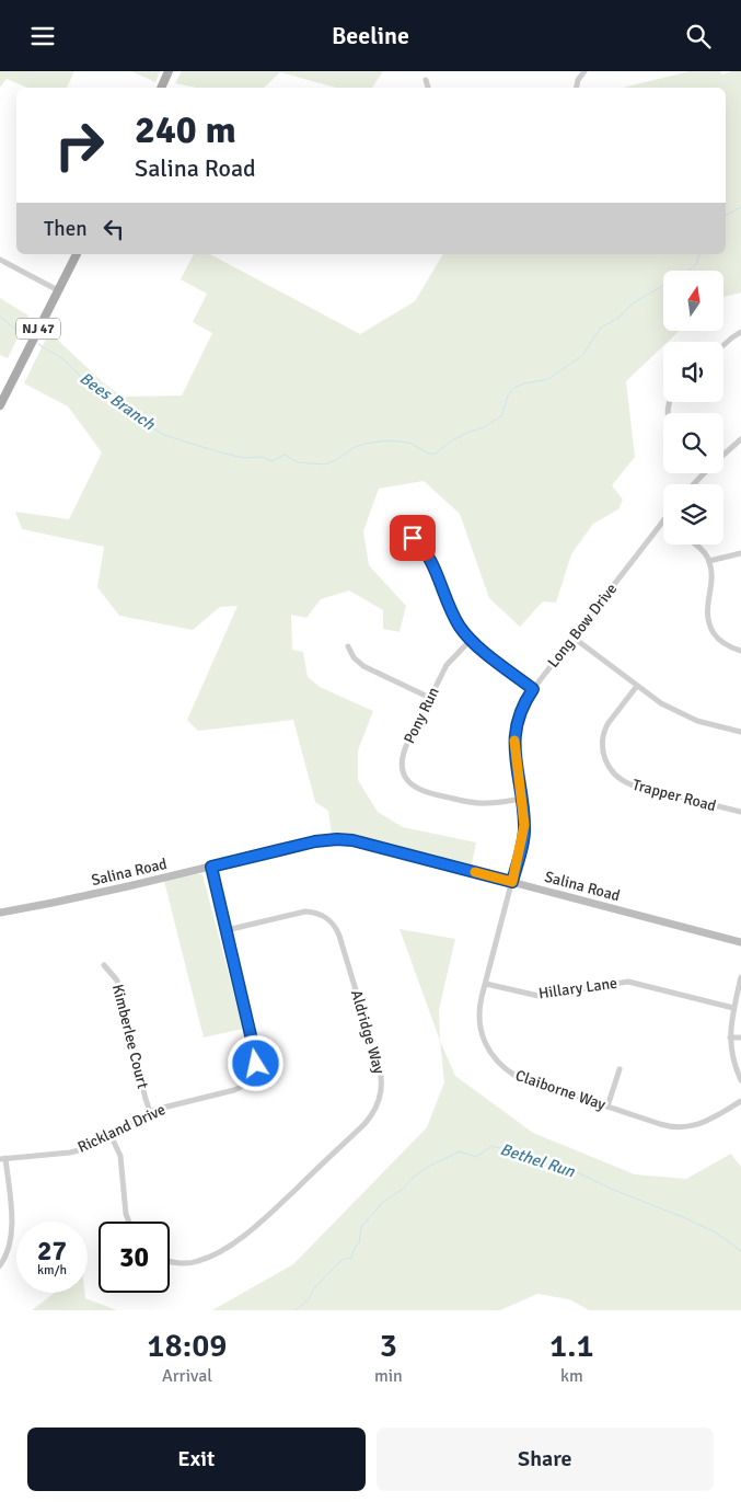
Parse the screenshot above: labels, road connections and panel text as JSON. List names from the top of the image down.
{
  "streets": {
    "main road": ["NJ 47"],
    "street": [
      "Long Bow Drive",
      "Pony Run",
      "Trapper Road",
      "Salina Road",
      "Hillary Lane",
      "Aldridge Way",
      "Kimberlee Court",
      "Claiborne Way",
      "Rickland Drive"
    ]
  },
  "crossings": [
    ["Long Bow Drive", "Pony Run"],
    ["Long Bow Drive", "Salina Road"],
    ["Long Bow Drive", "Claiborne Way"],
    ["Salina Road", "Claiborne Way"],
    ["Salina Road", "Rickland Drive"],
    ["Hillary Lane", "Claiborne Way"],
    ["Aldridge Way", "Rickland Drive"],
    ["Kimberlee Court", "Rickland Drive"]
  ],
  "water": ["Bees Branch", "Bethel Run"],
  "north": "top",
  "page": {
    "header": "Beeline",
    "turn": ["240 m", "Salina Road"],
    "then": "Then",
    "speed": "27 km/h",
    "limit": "30",
    "eta": [
      "18:09",
      "Arrival",
      "3",
      "min",
      "1.1",
      "km"
    ],
    "buttons": ["Exit", "Share"]
  }
}
